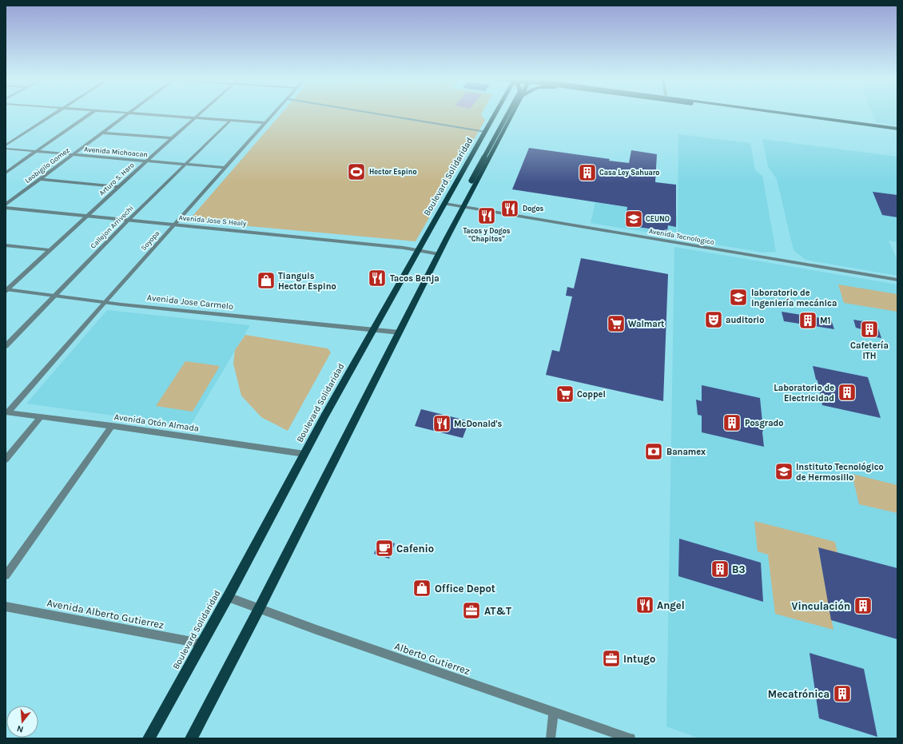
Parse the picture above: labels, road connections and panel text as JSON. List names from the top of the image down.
{
  "streets": {
    "main road": ["Boulevard Solidaridad"],
    "street": [
      "Avenida Michoacan",
      "Leobigilo Gomez",
      "Arturo S. Haro",
      "Avenida Jose S Healy",
      "Callejon Arrivechi",
      "Avenida Tecnologico",
      "Soyopa",
      "Avenida Jose Carmelo",
      "Avenida Otón Almada",
      "Avenida Alberto Gutierrez",
      "Alberto Gutierrez"
    ]
  },
  "crossings": [
    ["Avenida Michoacan", "Leobigilo Gomez"],
    ["Avenida Michoacan", "Arturo S. Haro"],
    ["Avenida Michoacan", "Callejon Arrivechi"],
    ["Avenida Michoacan", "Soyopa"],
    ["Boulevard Solidaridad", "Avenida Jose S Healy"],
    ["Boulevard Solidaridad", "Avenida Tecnologico"],
    ["Boulevard Solidaridad", "Avenida Jose Carmelo"],
    ["Boulevard Solidaridad", "Avenida Otón Almada"],
    ["Boulevard Solidaridad", "Avenida Alberto Gutierrez"],
    ["Boulevard Solidaridad", "Alberto Gutierrez"],
    ["Arturo S. Haro", "Avenida Jose S Healy"],
    ["Arturo S. Haro", "Avenida Jose Carmelo"],
    ["Avenida Jose S Healy", "Callejon Arrivechi"],
    ["Avenida Jose S Healy", "Soyopa"],
    ["Callejon Arrivechi", "Avenida Jose Carmelo"],
    ["Soyopa", "Avenida Jose Carmelo"],
    ["Soyopa", "Avenida Otón Almada"]
  ],
  "places": {
    "sports": ["Hector Espino"],
    "building": [
      "Casa Ley Sahuaro",
      "M1",
      "Cafetería ITH",
      "Laboratorio de Electricidad",
      "Posgrado",
      "B3",
      "Vinculación",
      "Mecatrónica"
    ],
    "restaurant": [
      "Dogos",
      "Tacos y Dogos \"Chapitos\"",
      "Tacos Benja",
      "McDonald's",
      "Angel"
    ],
    "school or university": ["CEUNO", "laboratorio de ingeniería mecánica", "Instituto Tecnológico de Hermosillo"],
    "shop": ["Tianguis Hector Espino", "Office Depot"],
    "theatre": ["auditorio"],
    "supermarket": ["Walmart", "Coppel"],
    "bank": ["Banamex"],
    "cafe": ["Cafenio"],
    "office": ["AT&T", "Intugo"]
  },
  "north": "bottom"
}
